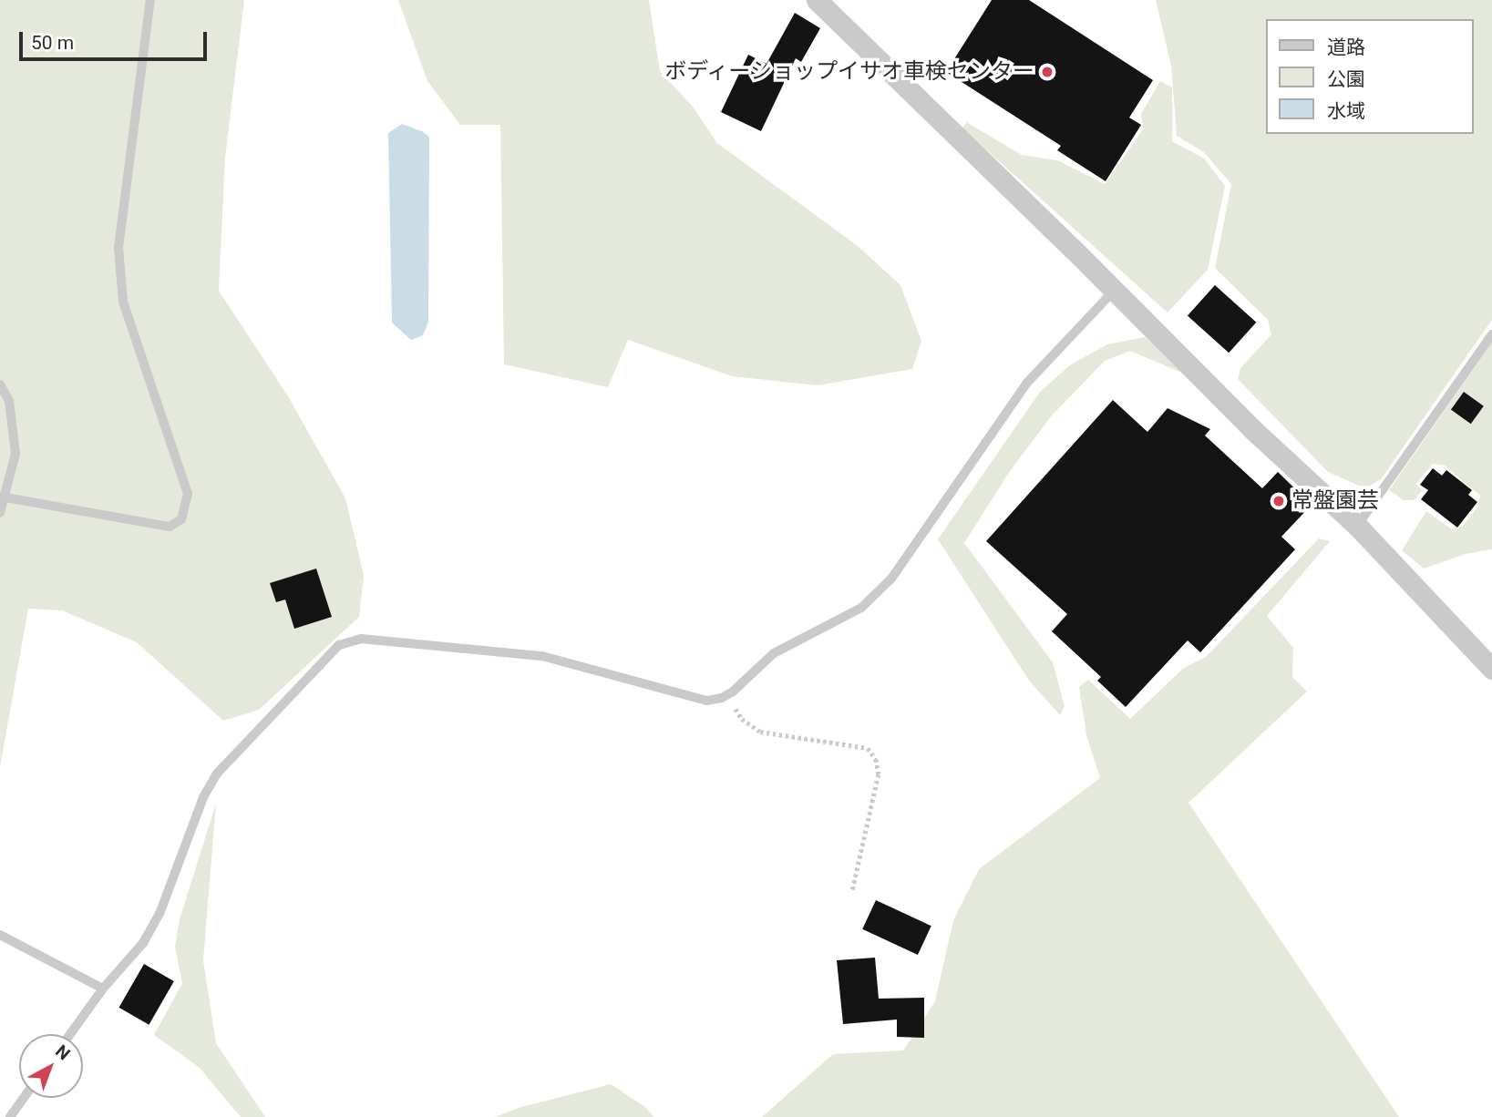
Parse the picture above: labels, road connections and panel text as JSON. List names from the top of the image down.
{
  "places": ["ボディーショップイサオ車検センター", "常盤園芸"],
  "legend": ["道路", "公園", "水域"],
  "scale_bar": "50 m",
  "north": "top right"
}
